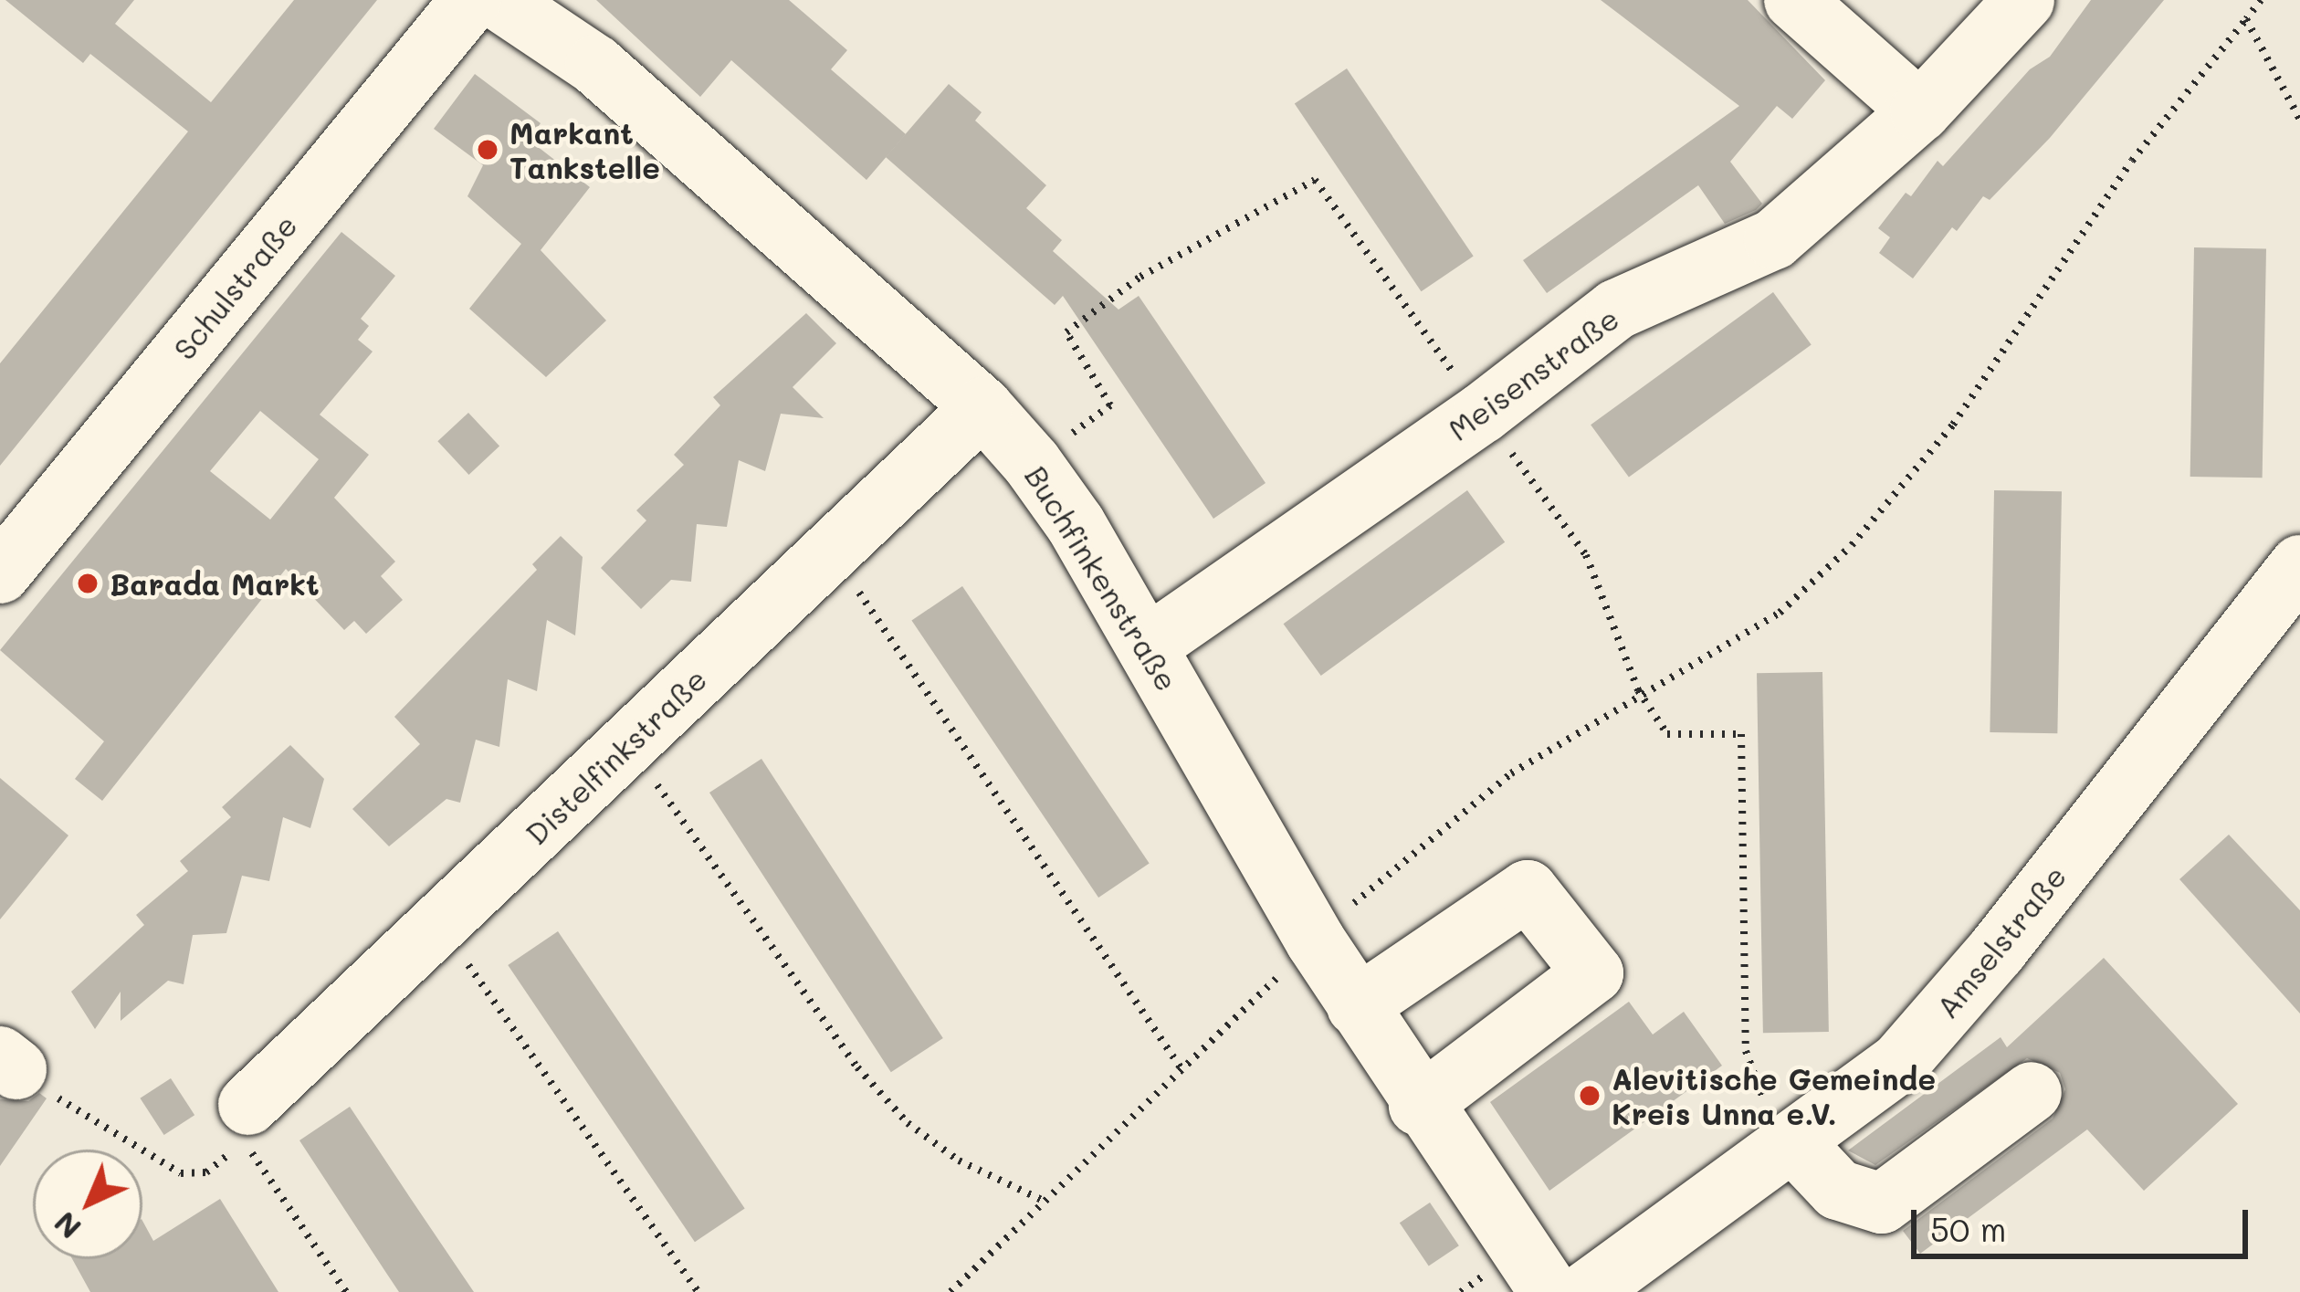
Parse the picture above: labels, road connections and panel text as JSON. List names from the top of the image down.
{
  "streets": {
    "street": [
      "Schulstraße",
      "Meisenstraße",
      "Buchfinkenstraße",
      "Distelfinkstraße",
      "Amselstraße"
    ]
  },
  "crossings": [
    ["Meisenstraße", "Buchfinkenstraße"],
    ["Buchfinkenstraße", "Distelfinkstraße"]
  ],
  "places": ["Markant Tankstelle", "Barada Markt", "Alevitische Gemeinde Kreis Unna e.V."],
  "scale_bar": "50 m",
  "north": "bottom left"
}
